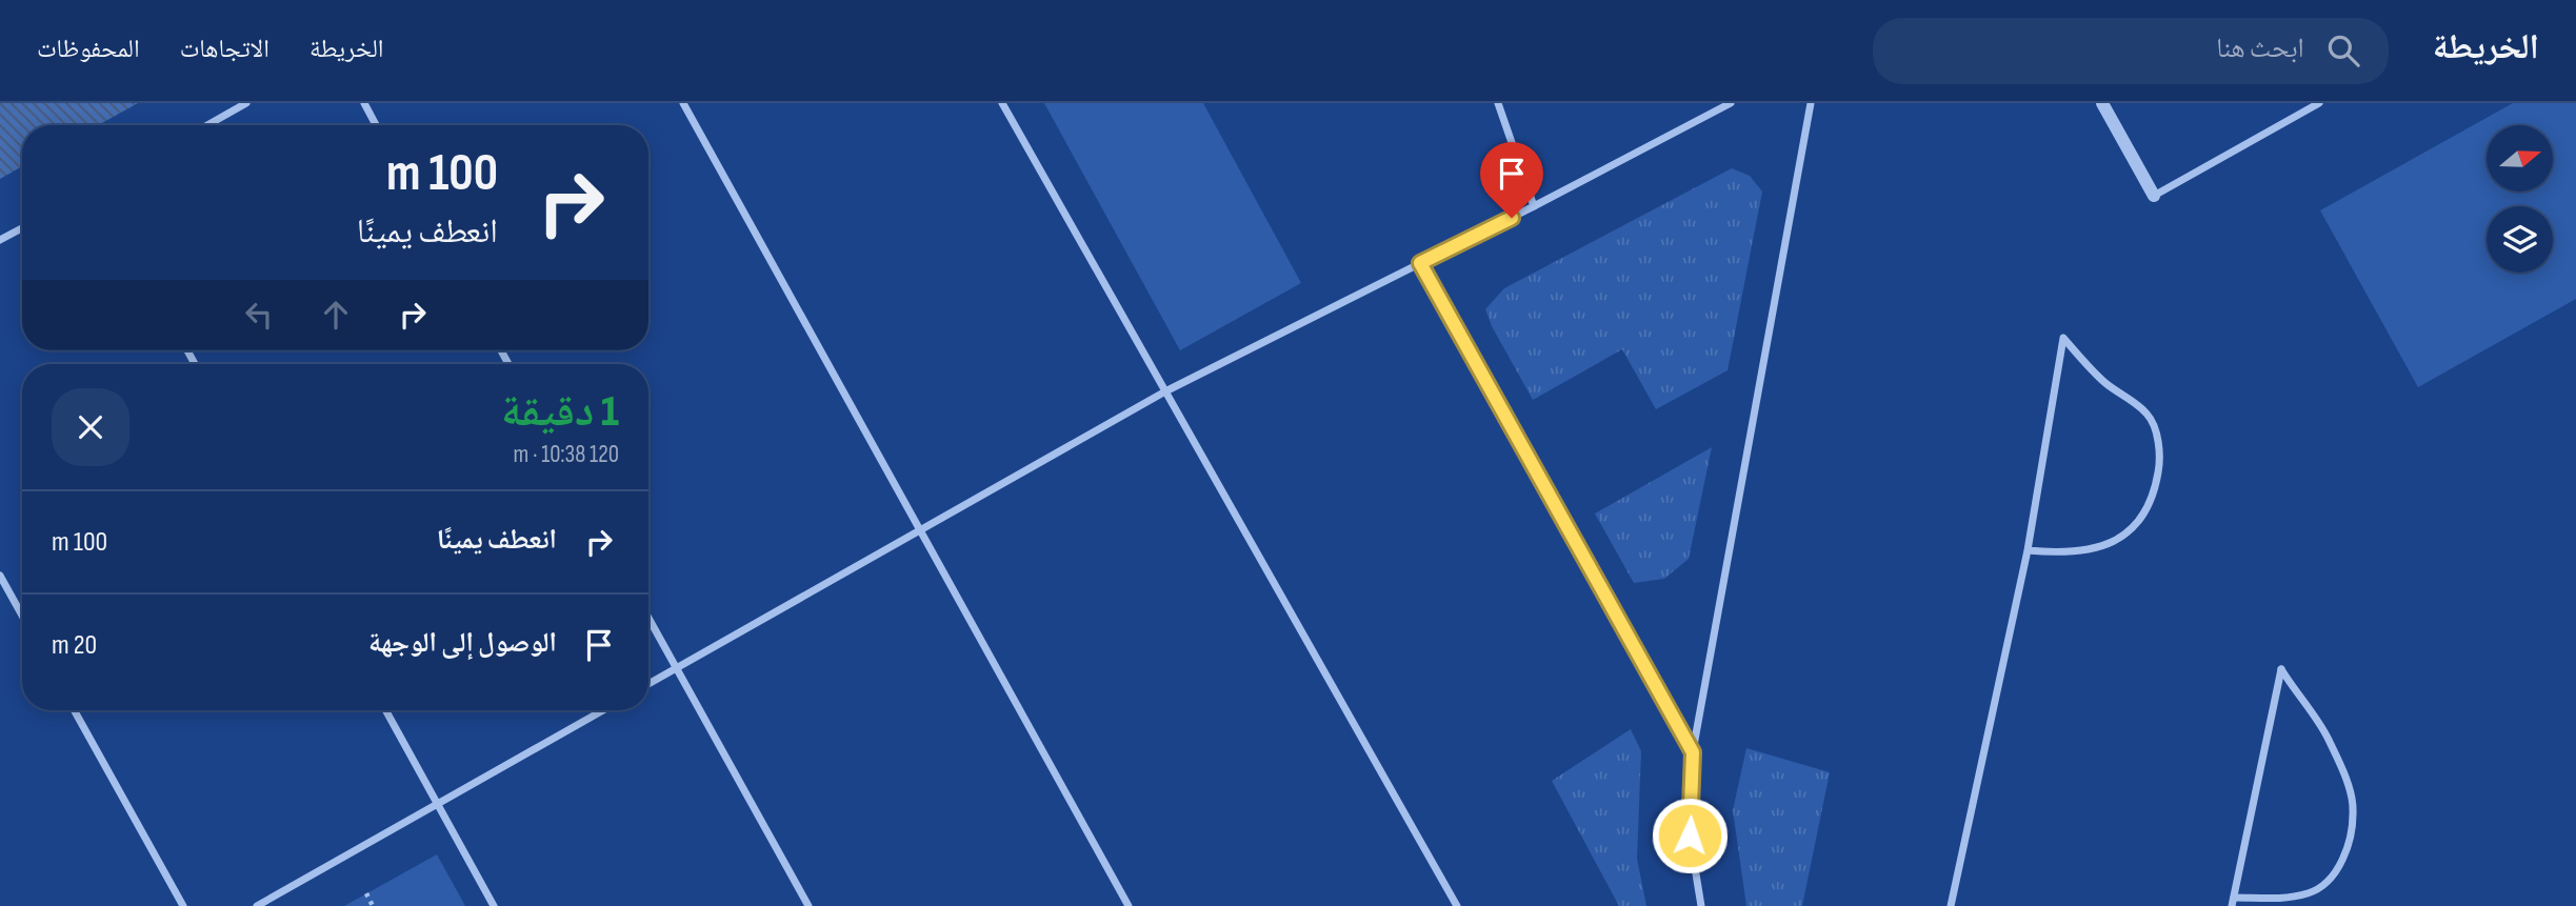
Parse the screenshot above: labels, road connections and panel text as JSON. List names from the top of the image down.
{
  "north": "right",
  "page": {
    "header": "الخريطة",
    "search": "ابحث هنا",
    "nav": ["الخريطة", "الاتجاهات", "المحفوظات"],
    "turn": ["100 m", "انعطف يمينًا"],
    "heading": ["1 دقيقة", "120 m · 10:38"],
    "list": [
      {
        "name": "انعطف يمينًا",
        "value": "100 m"
      },
      {
        "name": "الوصول إلى الوجهة",
        "value": "20 m"
      }
    ]
  }
}
